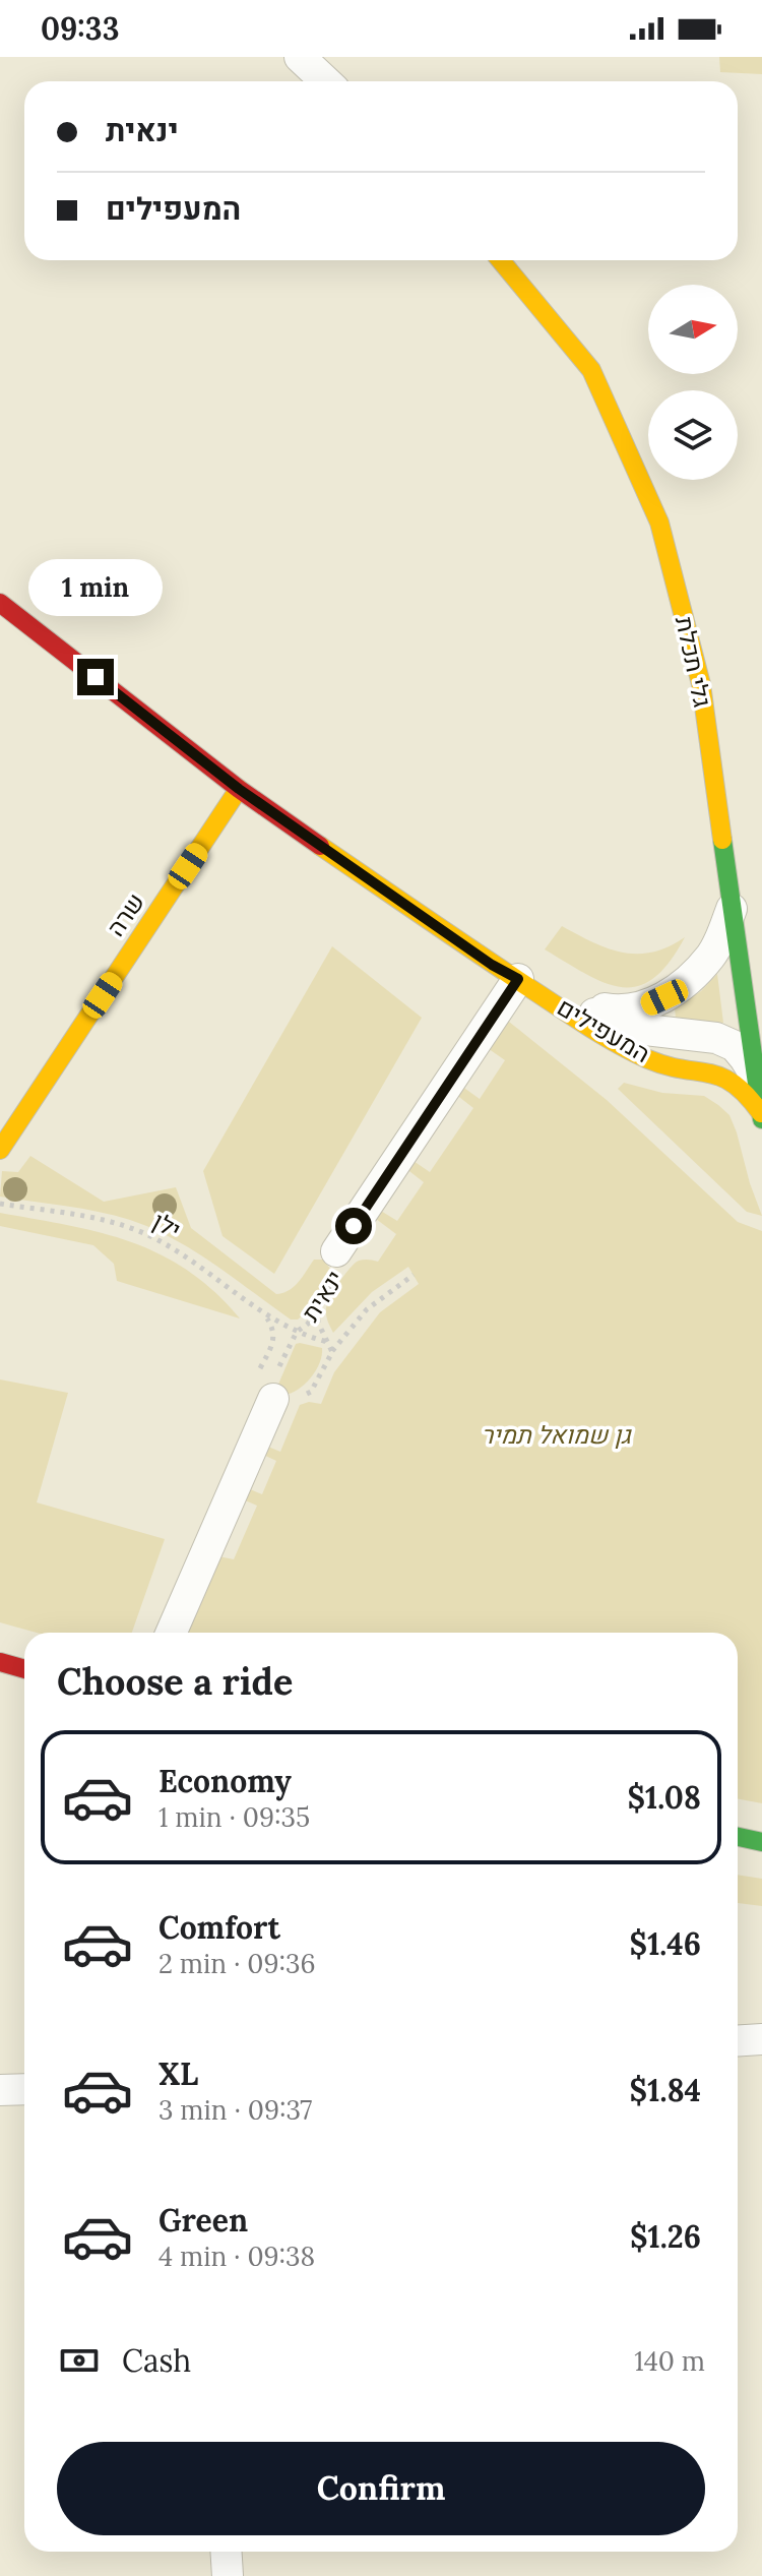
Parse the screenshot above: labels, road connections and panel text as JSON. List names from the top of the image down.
{
  "streets": {
    "street": [
      "גלי תכלת",
      "שרה",
      "המעפילים",
      "ינאית"
    ],
    "path": ["ילן"]
  },
  "crossings": [
    ["גלי תכלת", "המעפילים"],
    ["שרה", "המעפילים"],
    ["המעפילים", "ינאית"],
    ["ילן", "ינאית"]
  ],
  "parks": ["גן שמואל תמיר"],
  "north": "right",
  "page": {
    "status": "09:33",
    "banner": ["ינאית", "המעפילים"],
    "bubble": "1 min",
    "heading": "Choose a ride",
    "list": [
      {
        "name": "Economy",
        "note": "1 min · 09:35",
        "value": "$1.08"
      },
      {
        "name": "Comfort",
        "note": "2 min · 09:36",
        "value": "$1.46"
      },
      {
        "name": "XL",
        "note": "3 min · 09:37",
        "value": "$1.84"
      },
      {
        "name": "Green",
        "note": "4 min · 09:38",
        "value": "$1.26"
      }
    ],
    "pay": ["Cash", "140 m"],
    "buttons": "Confirm"
  }
}
